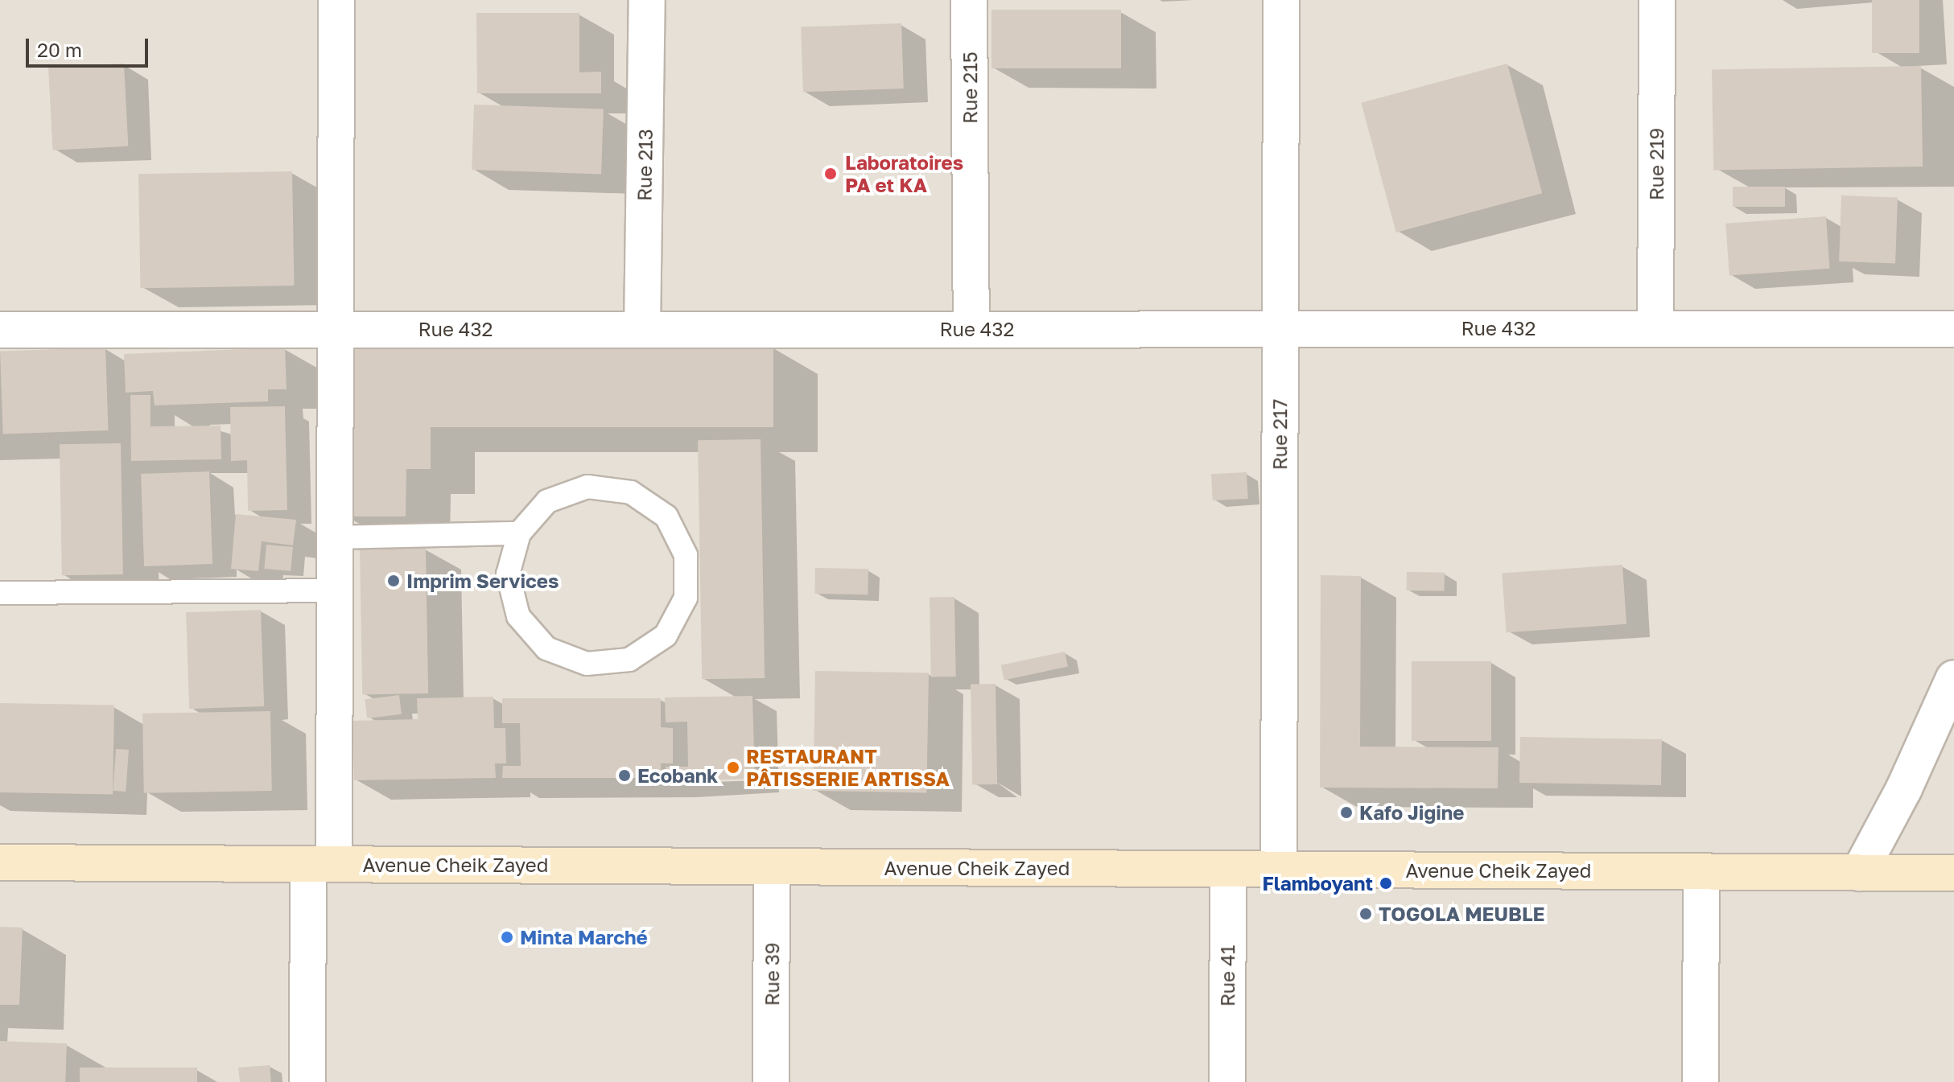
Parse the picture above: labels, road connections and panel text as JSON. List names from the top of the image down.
{
  "streets": {
    "main road": ["Avenue Cheik Zayed"],
    "street": [
      "Rue 215",
      "Rue 219",
      "Rue 213",
      "Rue 432",
      "Rue 217",
      "Rue 39",
      "Rue 41"
    ]
  },
  "crossings": [
    ["Rue 215", "Rue 432"],
    ["Rue 219", "Rue 432"],
    ["Rue 213", "Rue 432"],
    ["Rue 432", "Rue 217"],
    ["Rue 217", "Avenue Cheik Zayed"],
    ["Avenue Cheik Zayed", "Rue 39"],
    ["Avenue Cheik Zayed", "Rue 41"]
  ],
  "places": [
    "Laboratoires PA et KA",
    "Imprim Services",
    "RESTAURANT PÂTISSERIE ARTISSA",
    "Ecobank",
    "Kafo Jigine",
    "Flamboyant",
    "TOGOLA MEUBLE",
    "Minta Marché"
  ],
  "scale_bar": "20 m"
}
